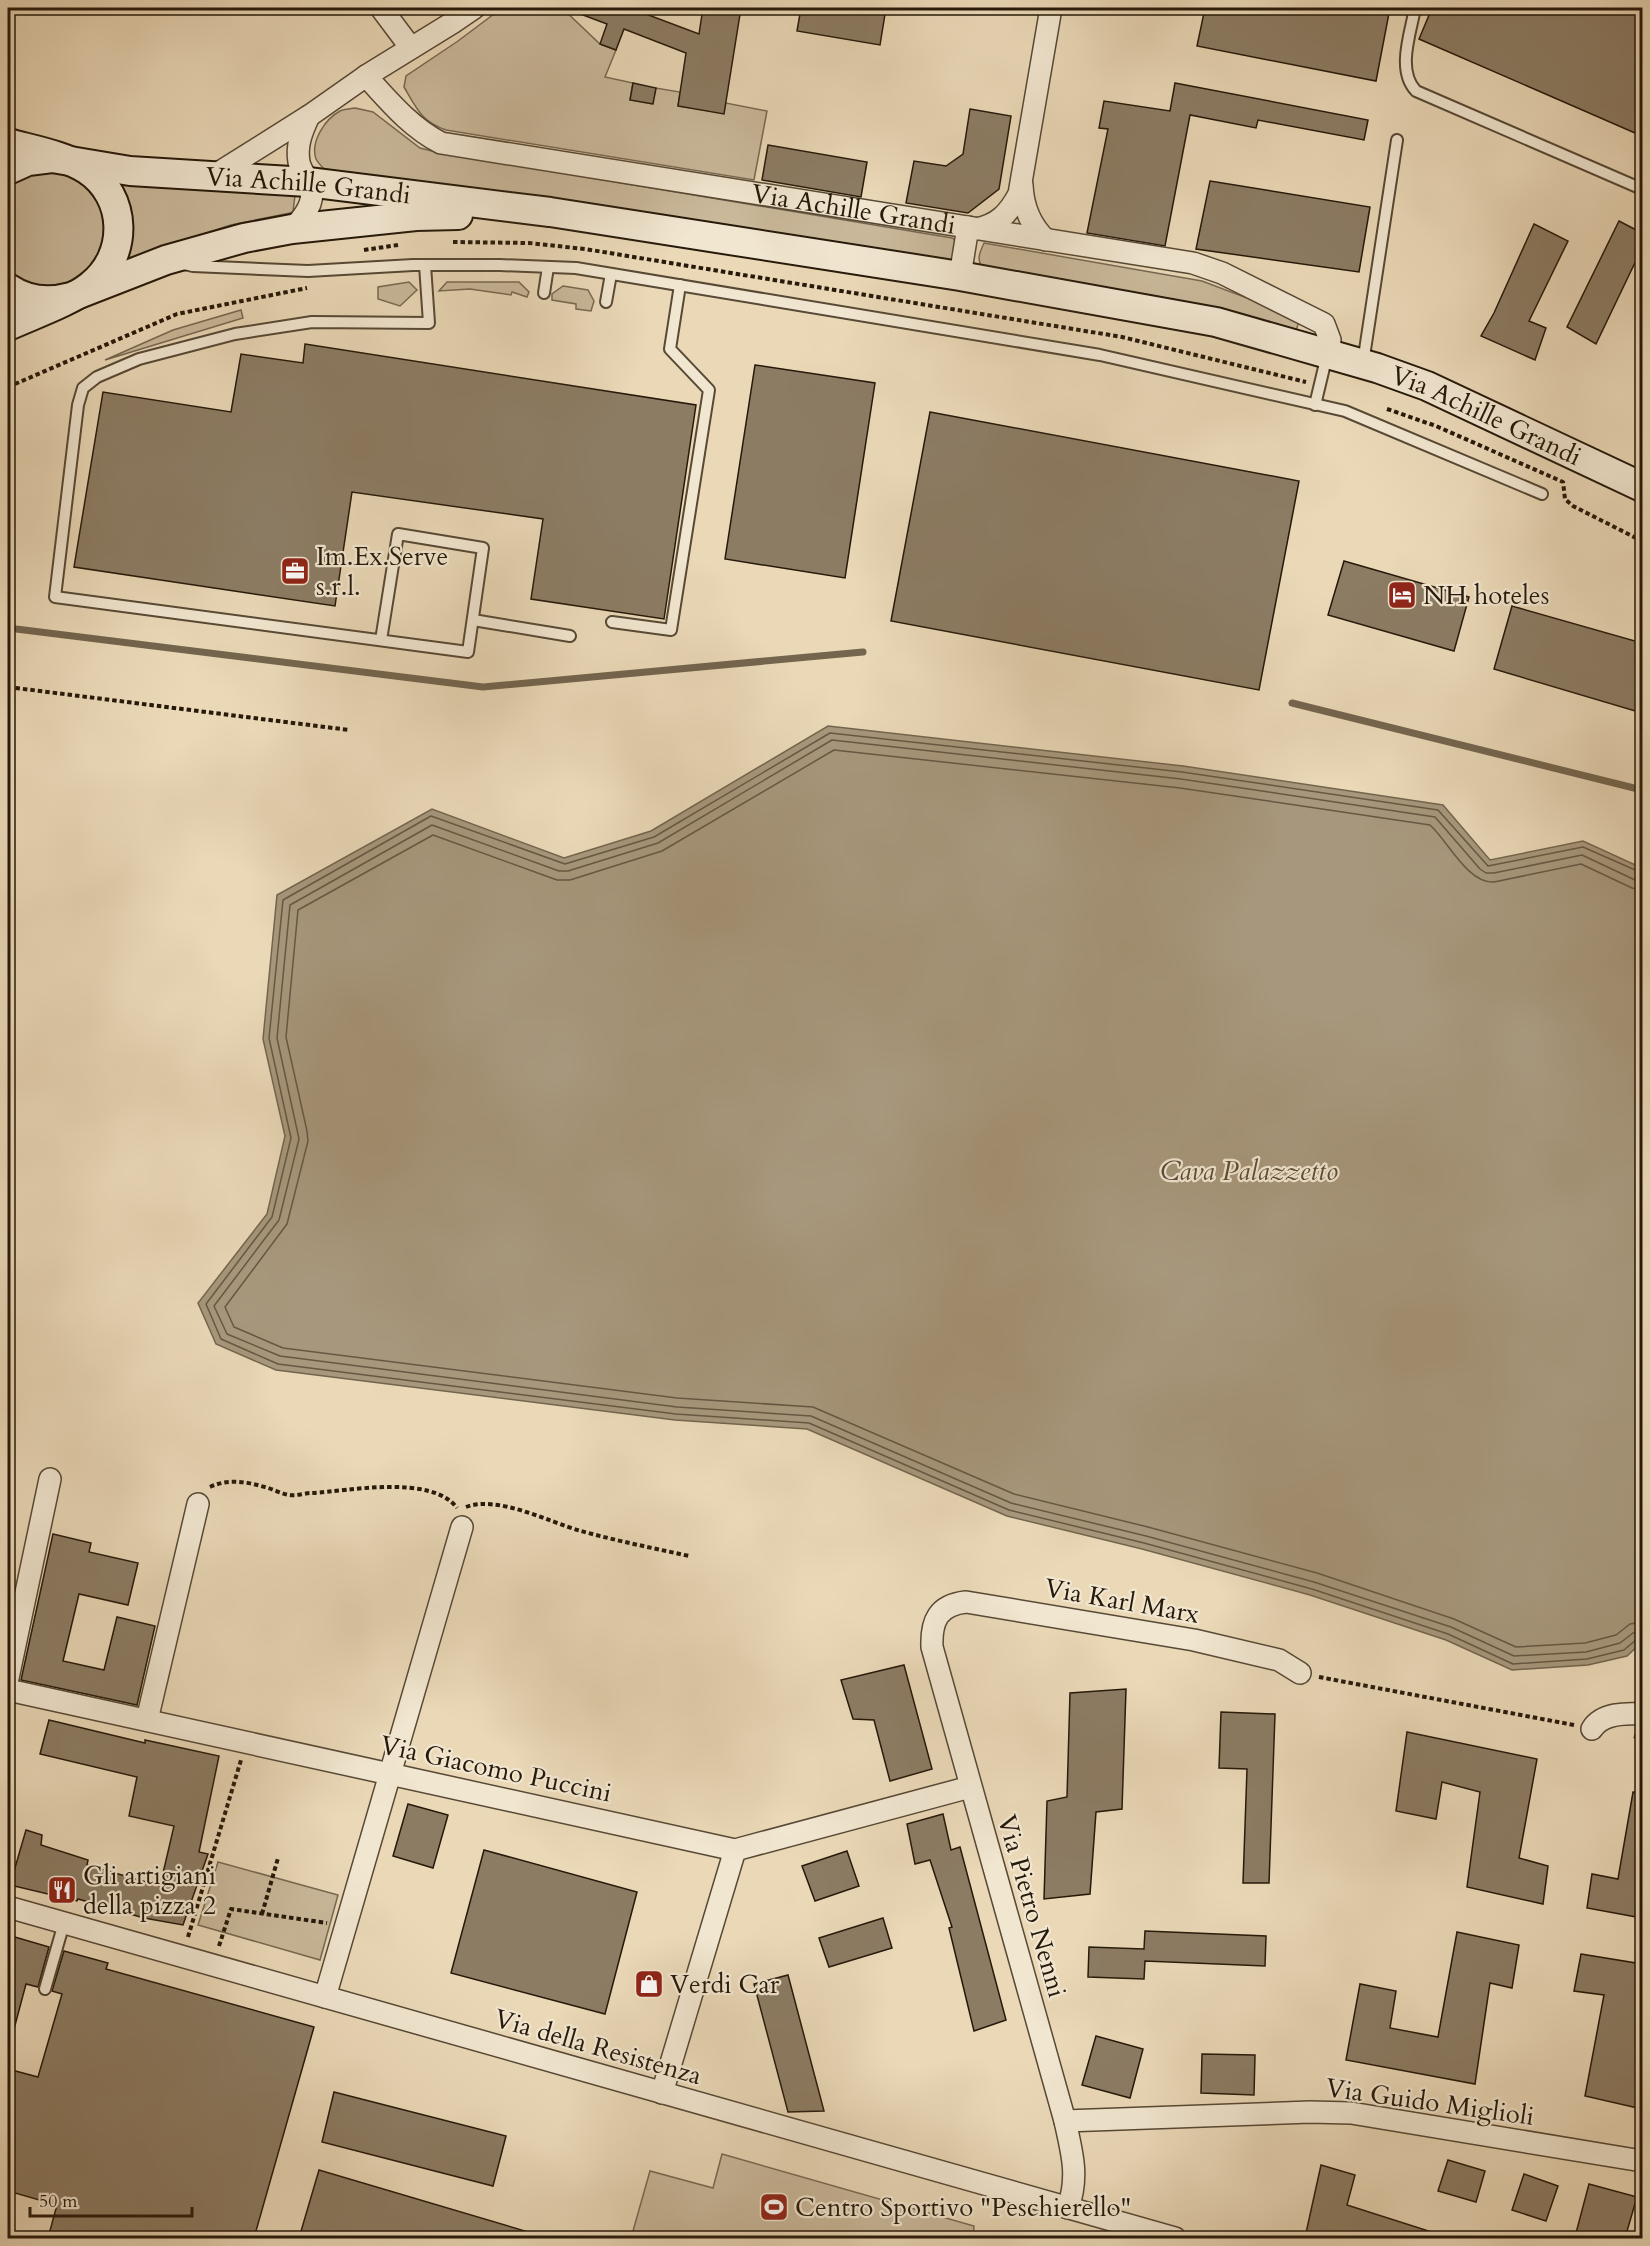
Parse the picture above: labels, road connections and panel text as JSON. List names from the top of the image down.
{
  "streets": {
    "main road": ["Via Achille Grandi"],
    "street": [
      "Via Karl Marx",
      "Via Giacomo Puccini",
      "Via Pietro Nenni",
      "Via della Resistenza",
      "Via Guido Miglioli"
    ]
  },
  "crossings": [
    ["Via Karl Marx", "Via Pietro Nenni"],
    ["Via Giacomo Puccini", "Via Pietro Nenni"],
    ["Via Pietro Nenni", "Via della Resistenza"],
    ["Via Pietro Nenni", "Via Guido Miglioli"]
  ],
  "water": ["Cava Palazzetto"],
  "places": {
    "office": ["Im.Ex.Serve s.r.l."],
    "hotel": ["NH hoteles"],
    "restaurant": ["Gli artigiani della pizza 2"],
    "shop": ["Verdi Car"],
    "sports": ["Centro Sportivo \"Peschierello\""]
  },
  "scale_bar": "50 m"
}
